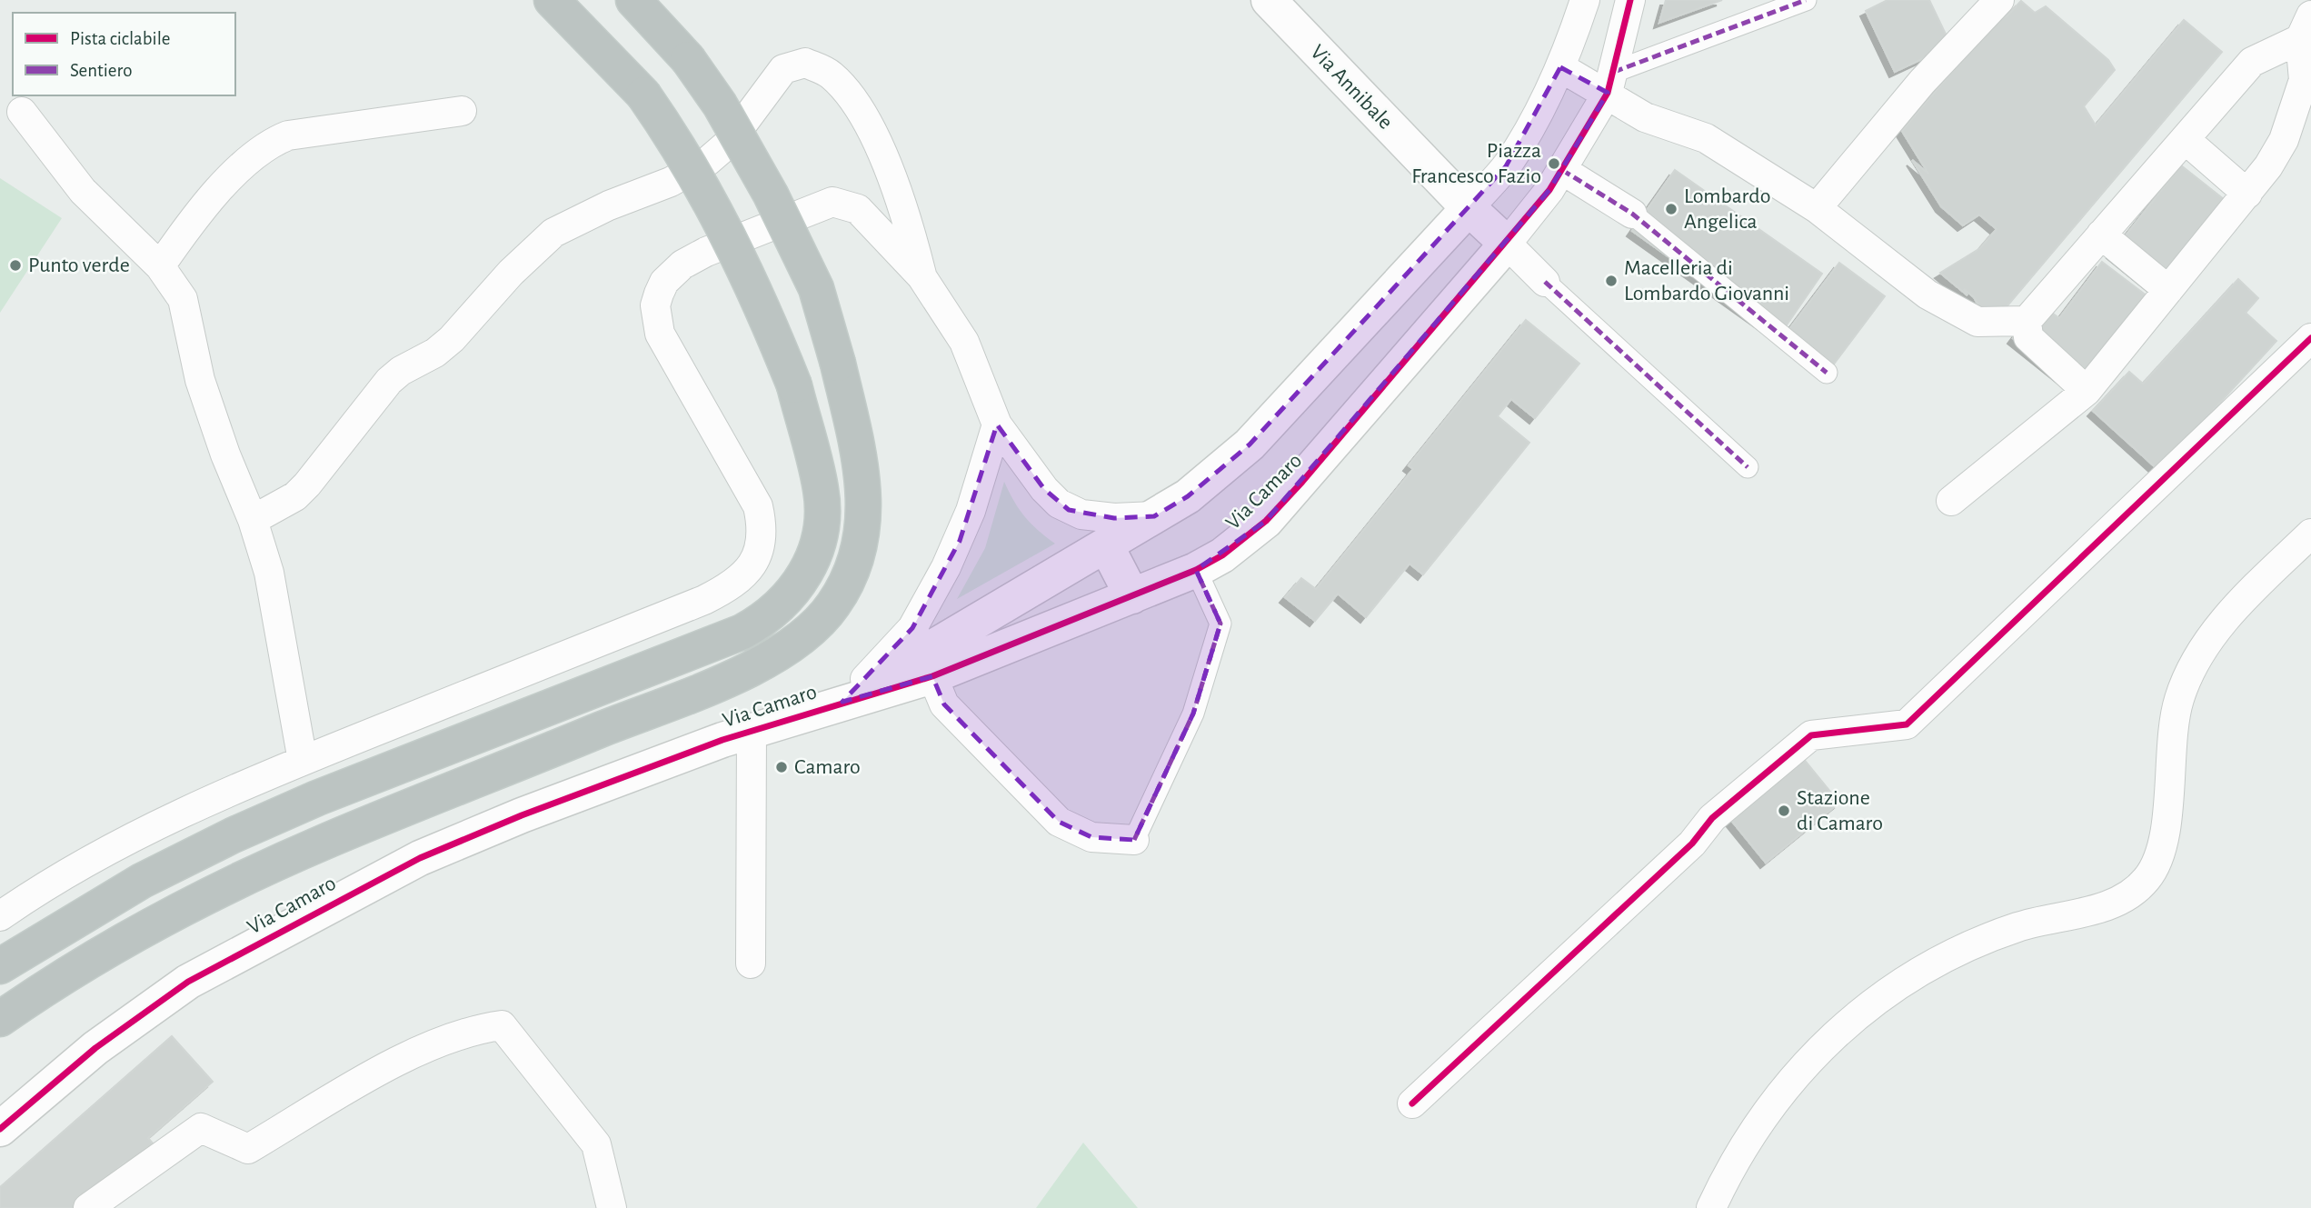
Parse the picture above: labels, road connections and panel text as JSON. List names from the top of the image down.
{
  "streets": {
    "street": ["Via Annibale", "Via Camaro"]
  },
  "crossings": [
    ["Via Annibale", "Via Camaro"]
  ],
  "places": [
    "Piazza Francesco Fazio",
    "Lombardo Angelica",
    "Punto verde",
    "Macelleria di Lombardo Giovanni",
    "Camaro",
    "Stazione di Camaro"
  ],
  "legend": ["Pista ciclabile", "Sentiero"]
}
